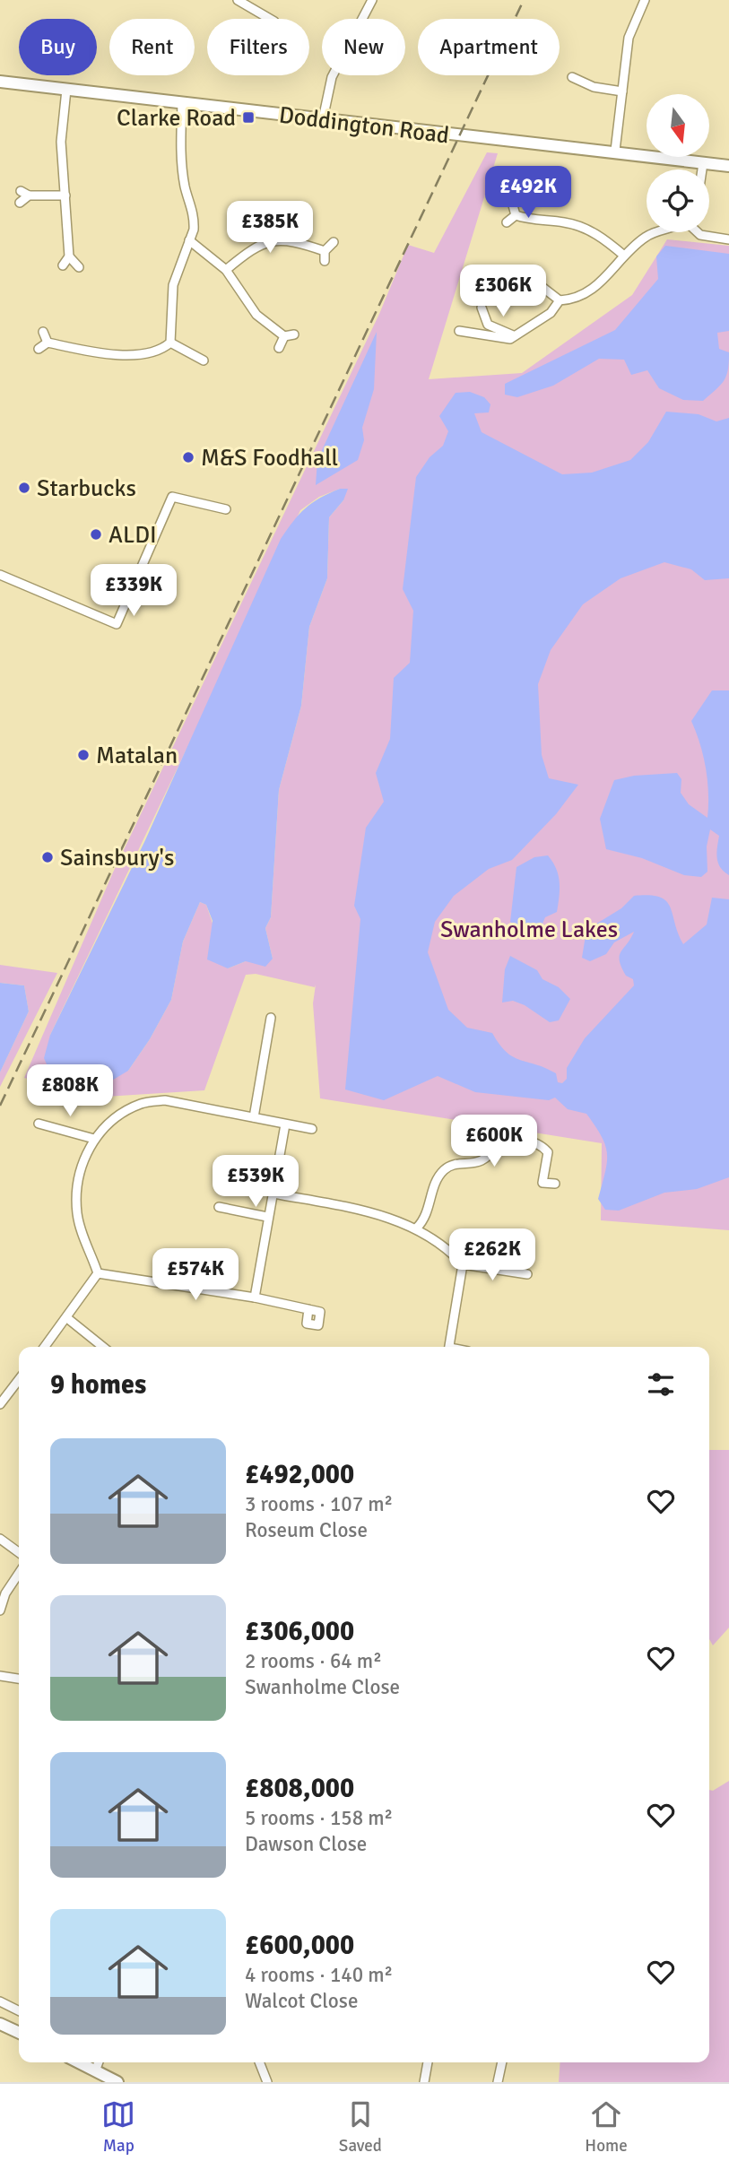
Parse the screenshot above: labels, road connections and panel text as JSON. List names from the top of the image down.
{
  "streets": {
    "main road": ["Doddington Road"]
  },
  "parks": ["Swanholme Lakes"],
  "places": {
    "transit": ["Clarke Road"],
    "other": [
      "M&S Foodhall",
      "Starbucks",
      "ALDI",
      "Matalan",
      "Sainsbury's"
    ]
  },
  "north": "bottom",
  "page": {
    "chip": [
      "Buy",
      "Rent",
      "Filters",
      "New",
      "Apartment"
    ],
    "price": [
      "£492K",
      "£385K",
      "£306K",
      "£339K",
      "£808K",
      "£600K",
      "£539K",
      "£262K",
      "£574K"
    ],
    "heading": "9 homes",
    "list": [
      {
        "name": "£492,000",
        "note": "3 rooms · 107 m² · Roseum Close"
      },
      {
        "name": "£306,000",
        "note": "2 rooms · 64 m² · Swanholme Close"
      },
      {
        "name": "£808,000",
        "note": "5 rooms · 158 m² · Dawson Close"
      },
      {
        "name": "£600,000",
        "note": "4 rooms · 140 m² · Walcot Close"
      }
    ],
    "tabs": ["Map", "Saved", "Home"]
  }
}
